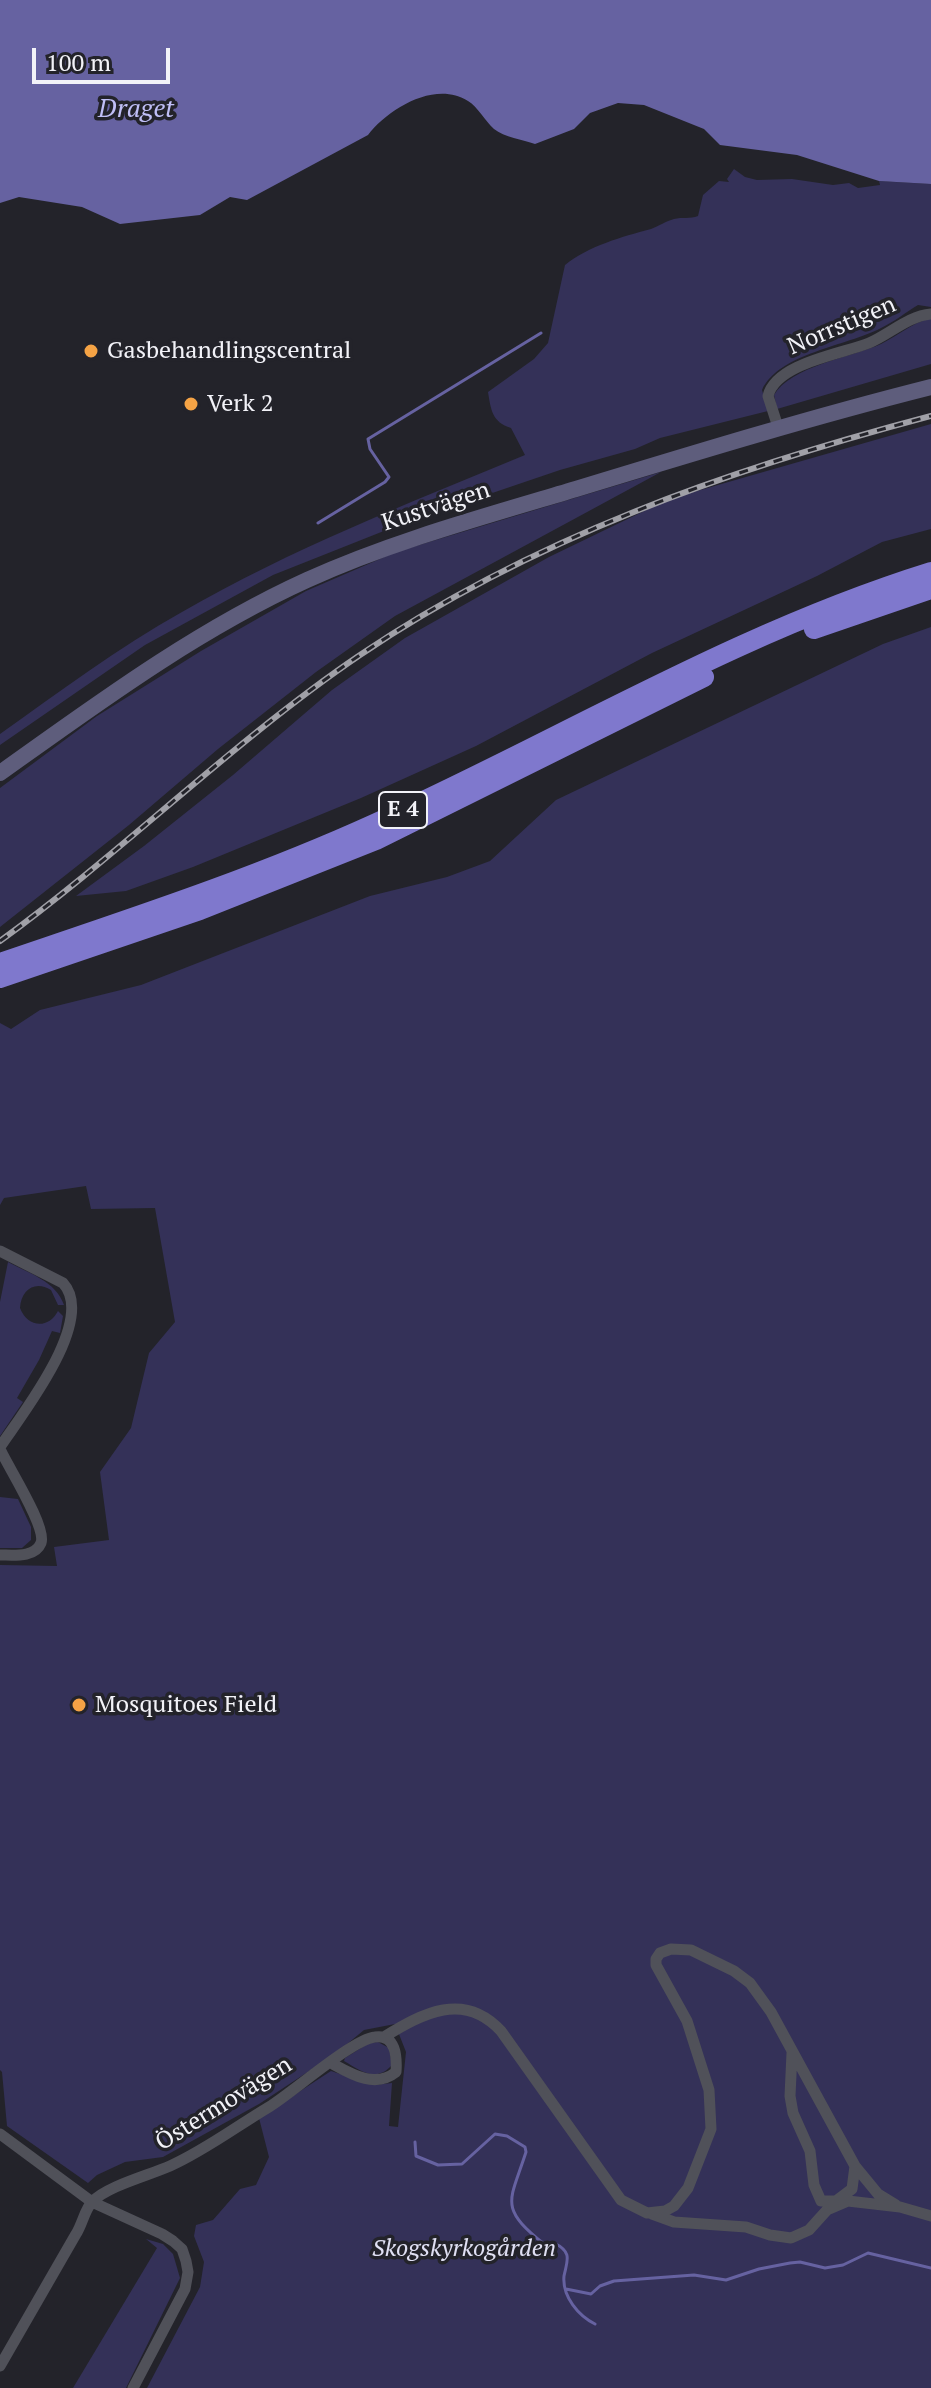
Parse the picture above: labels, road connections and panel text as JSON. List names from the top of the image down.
{
  "streets": {
    "highway": ["E 4"],
    "main road": ["Kustvägen"],
    "street": ["Norrstigen", "Östermovägen"]
  },
  "crossings": [
    ["Norrstigen", "Kustvägen"]
  ],
  "water": ["Draget"],
  "parks": ["Skogskyrkogården"],
  "places": ["Gasbehandlingscentral", "Verk 2", "Mosquitoes Field"],
  "scale_bar": "100 m"
}
